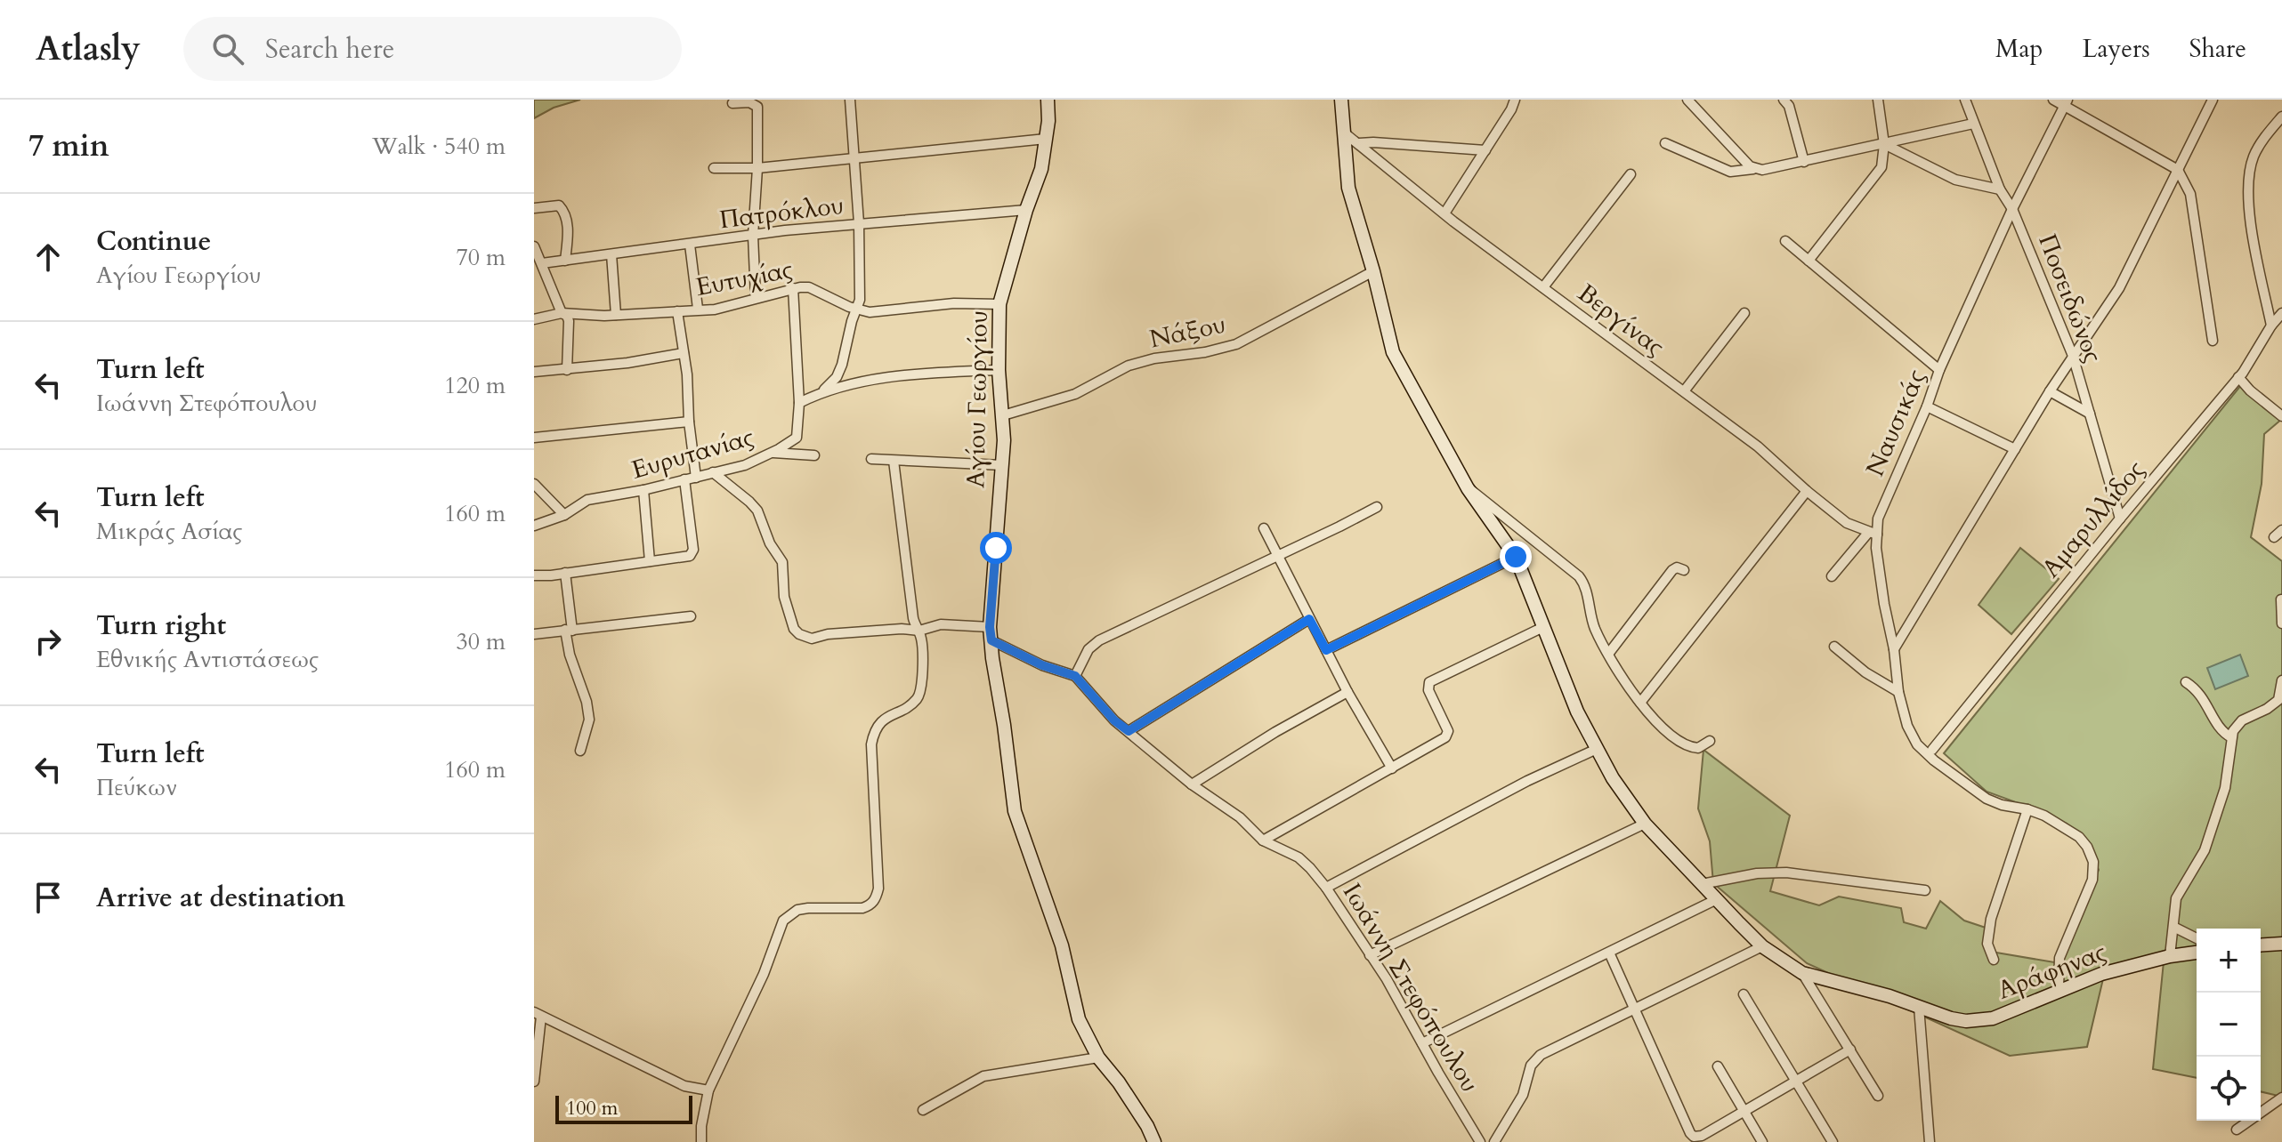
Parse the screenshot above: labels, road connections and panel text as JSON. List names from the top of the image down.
{
  "streets": {
    "main road": ["Αγίου Γεωργίου", "Αράφηνας"],
    "street": [
      "Πατρόκλου",
      "Ευτυχίας",
      "Ποσειδώνος",
      "Βεργίνας",
      "Νάξου",
      "Ναυσικάς",
      "Ευρυτανίας",
      "Αμαρυλλίδος",
      "Ιωάννη Στεφόπουλου"
    ]
  },
  "crossings": [
    ["Πατρόκλου", "Αγίου Γεωργίου"],
    ["Ευτυχίας", "Αγίου Γεωργίου"],
    ["Ποσειδώνος", "Ναυσικάς"],
    ["Ποσειδώνος", "Αμαρυλλίδος"],
    ["Βεργίνας", "Ναυσικάς"],
    ["Βεργίνας", "Αράφηνας"],
    ["Νάξου", "Αγίου Γεωργίου"],
    ["Νάξου", "Αράφηνας"]
  ],
  "scale_bar": "100 m",
  "page": {
    "header": "Atlasly",
    "search": "Search here",
    "nav": ["Map", "Layers", "Share"],
    "heading": ["7 min", "Walk · 540 m"],
    "list": [
      ["Continue", "Αγίου Γεωργίου", "70 m"],
      ["Turn left", "Ιωάννη Στεφόπουλου", "120 m"],
      ["Turn left", "Μικράς Ασίας", "160 m"],
      ["Turn right", "Εθνικής Αντιστάσεως", "30 m"],
      ["Turn left", "Πεύκων", "160 m"],
      "Arrive at destination"
    ],
    "map_buttons": ["+", "−"],
    "scale": "100 m"
  }
}
